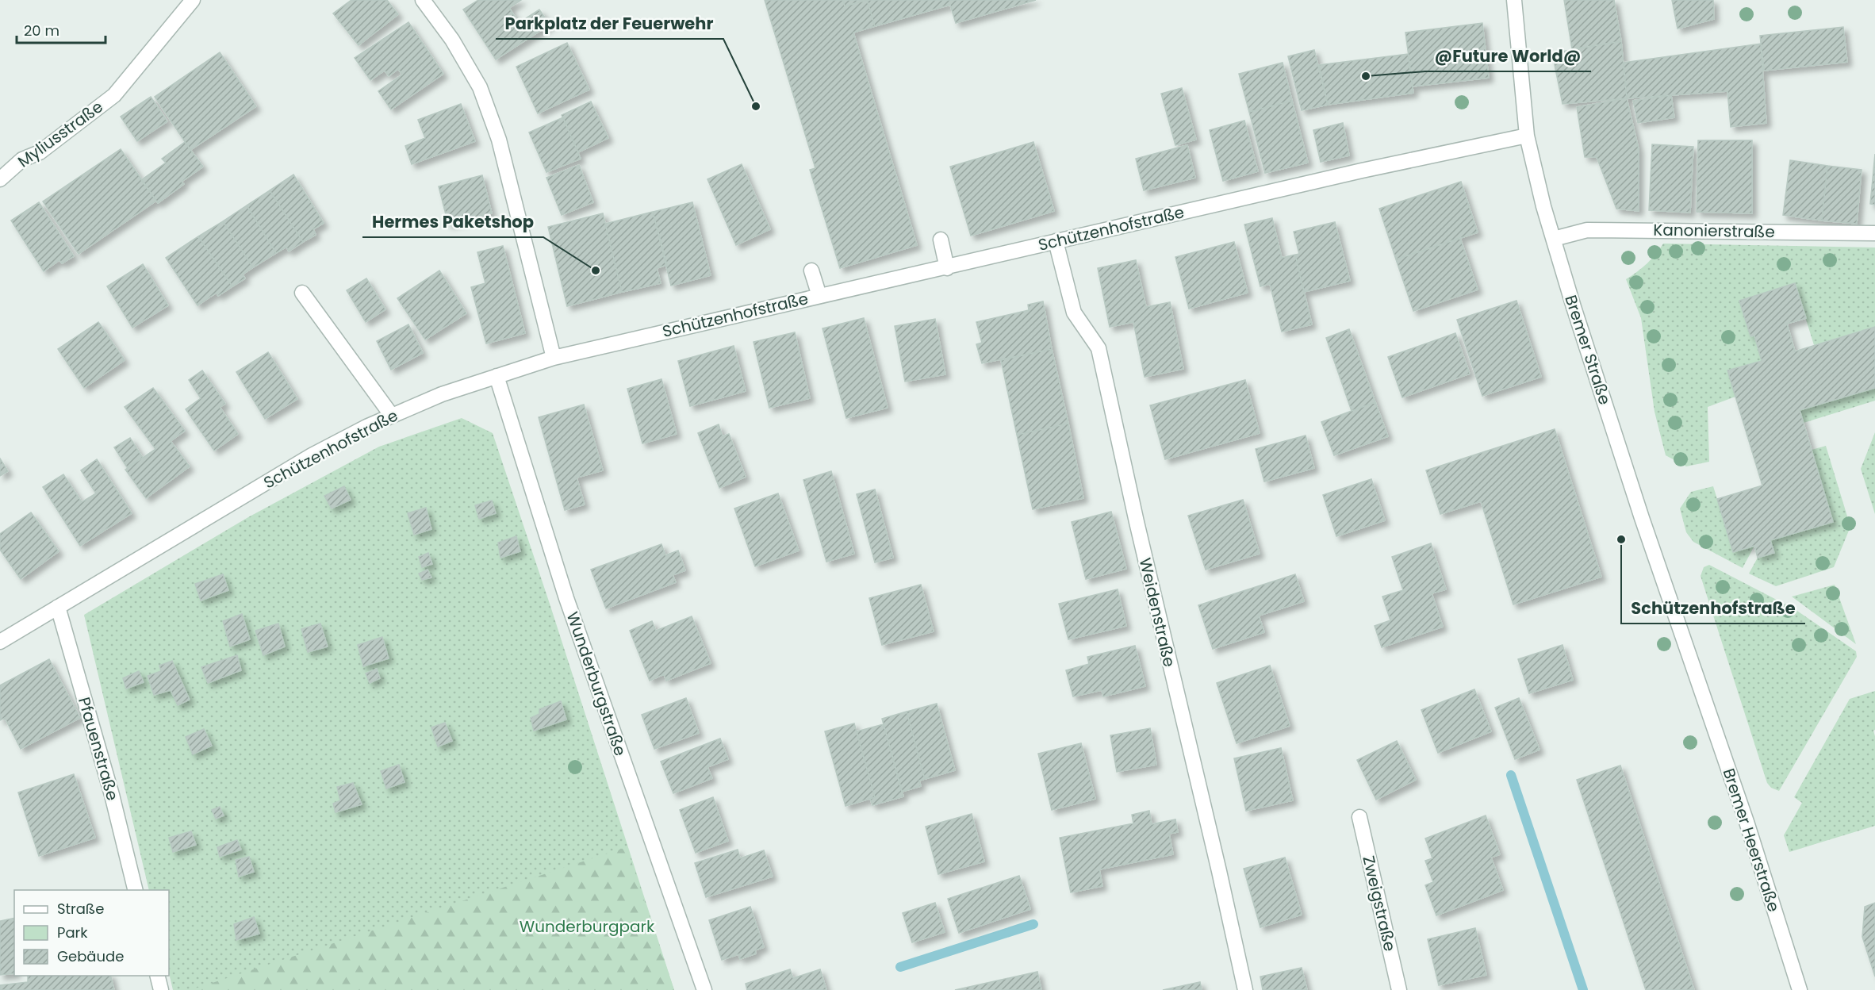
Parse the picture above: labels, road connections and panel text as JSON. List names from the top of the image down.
{
  "streets": {
    "street": [
      "Myliusstraße",
      "Schützenhofstraße",
      "Kanonierstraße",
      "Bremer Straße",
      "Weidenstraße",
      "Wunderburgstraße",
      "Pfauenstraße",
      "Bremer Heerstraße",
      "Zweigstraße"
    ]
  },
  "crossings": [
    ["Schützenhofstraße", "Bremer Straße"],
    ["Schützenhofstraße", "Weidenstraße"],
    ["Schützenhofstraße", "Wunderburgstraße"],
    ["Schützenhofstraße", "Pfauenstraße"],
    ["Kanonierstraße", "Bremer Straße"],
    ["Bremer Straße", "Bremer Heerstraße"]
  ],
  "parks": ["Wunderburgpark"],
  "places": [
    "@Future World@",
    "Parkplatz der Feuerwehr",
    "Hermes Paketshop",
    "Schützenhofstraße"
  ],
  "legend": ["Straße", "Park", "Gebäude"],
  "scale_bar": "20 m"
}
